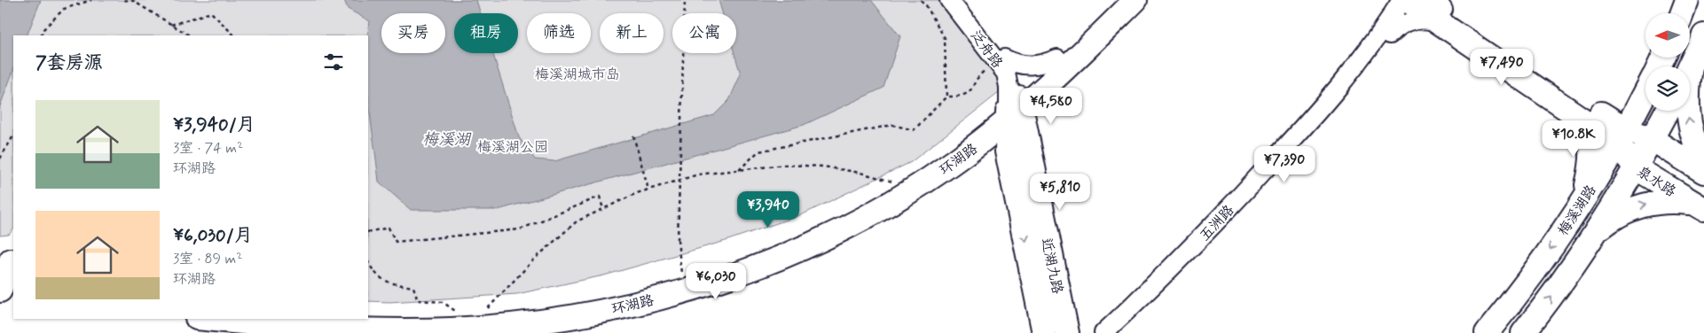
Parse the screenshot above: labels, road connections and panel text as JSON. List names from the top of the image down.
{
  "streets": {
    "main road": [
      "环湖路",
      "泉水路",
      "梅溪湖路",
      "近湖九路"
    ],
    "street": ["泛舟路", "五洲路"]
  },
  "crossings": [
    ["泛舟路", "环湖路"],
    ["泛舟路", "近湖九路"],
    ["环湖路", "近湖九路"],
    ["泉水路", "梅溪湖路"]
  ],
  "water": ["梅溪湖"],
  "parks": ["梅溪湖城市岛", "梅溪湖公园"],
  "north": "left",
  "page": {
    "chip": [
      "买房",
      "租房",
      "筛选",
      "新上",
      "公寓"
    ],
    "heading": "7套房源",
    "price": [
      "¥7,490",
      "¥4,580",
      "¥10.8K",
      "¥7,390",
      "¥5,810",
      "¥3,940",
      "¥6,030"
    ],
    "list": [
      {
        "name": "¥3,940/月",
        "note": "3室 · 74 m² · 环湖路"
      },
      {
        "name": "¥6,030/月",
        "note": "3室 · 89 m² · 环湖路"
      }
    ]
  }
}
